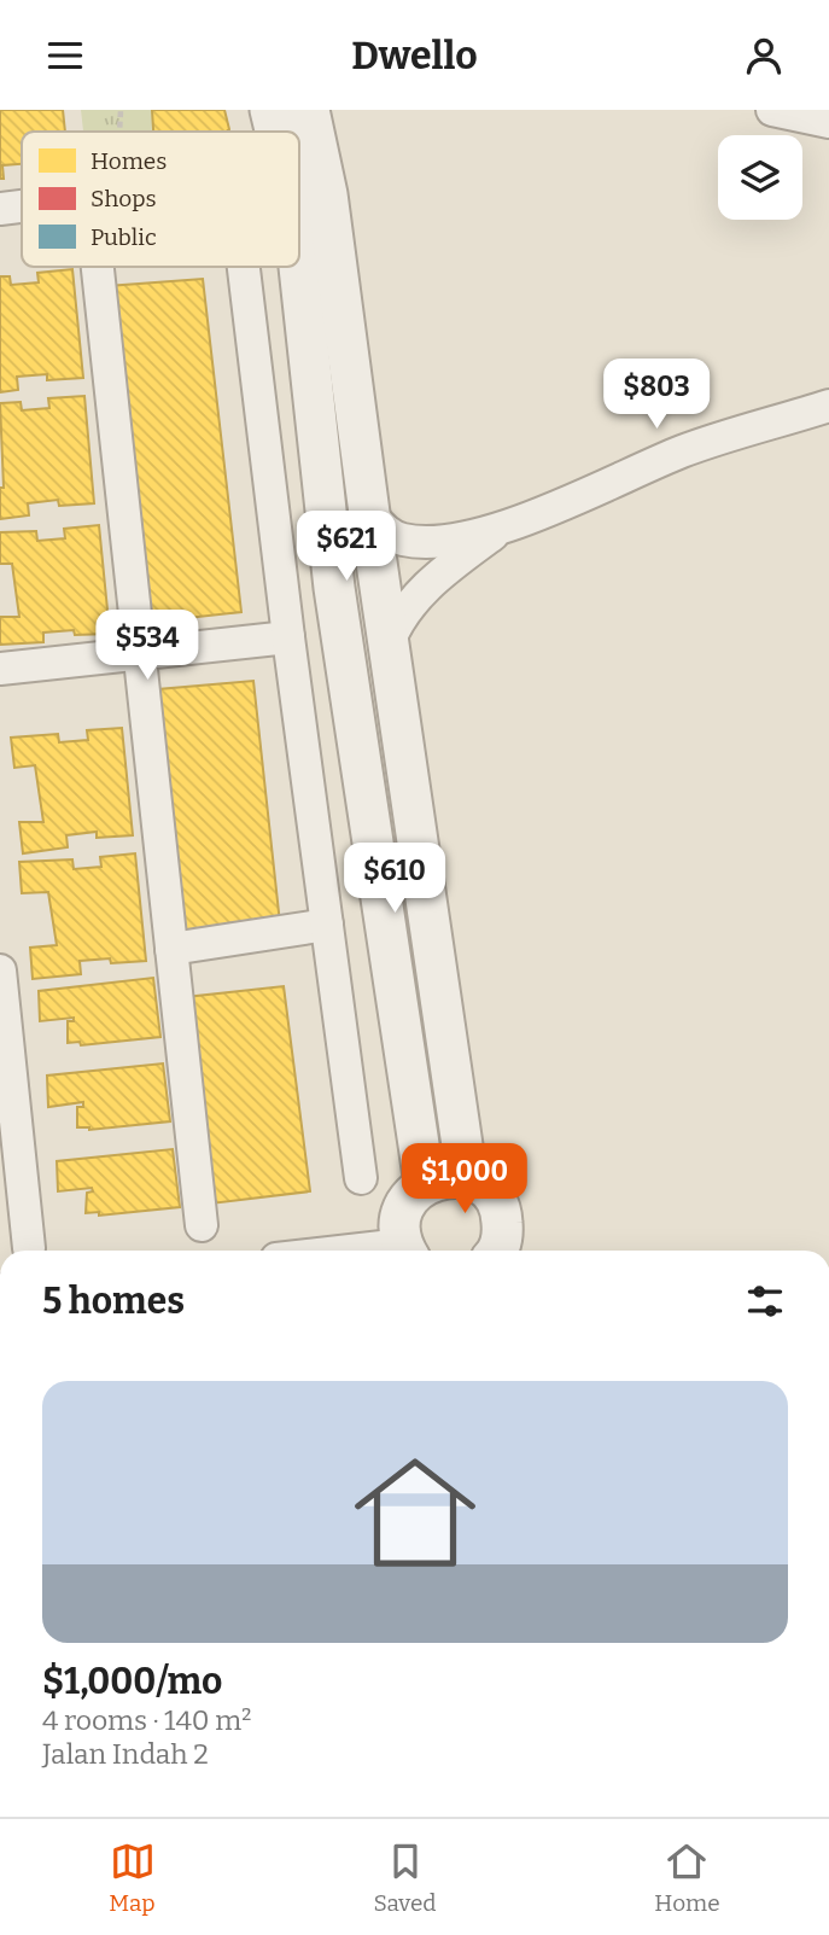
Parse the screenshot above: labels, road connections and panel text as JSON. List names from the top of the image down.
{
  "legend": ["Homes", "Shops", "Public"],
  "page": {
    "header": "Dwello",
    "price": [
      "$803",
      "$621",
      "$534",
      "$610",
      "$1,000"
    ],
    "heading": "5 homes",
    "list": [
      {
        "name": "$1,000/mo",
        "note": "4 rooms · 140 m² · Jalan Indah 2"
      }
    ],
    "tabs": ["Map", "Saved", "Home"]
  }
}
